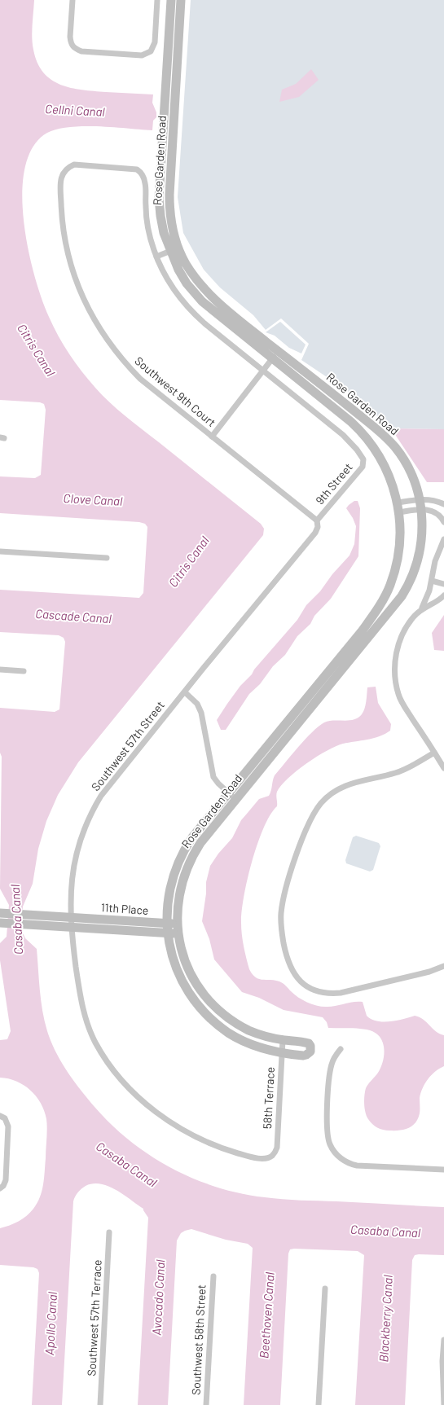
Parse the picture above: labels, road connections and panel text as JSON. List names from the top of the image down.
{
  "streets": {
    "street": [
      "Rose Garden Road",
      "Southwest 9th Court",
      "9th Street",
      "Southwest 57th Street",
      "11th Place",
      "58th Terrace",
      "Southwest 57th Terrace",
      "Southwest 58th Street"
    ]
  },
  "crossings": [
    ["Rose Garden Road", "Southwest 9th Court"],
    ["Rose Garden Road", "9th Street"],
    ["Rose Garden Road", "11th Place"],
    ["Rose Garden Road", "58th Terrace"],
    ["Southwest 9th Court", "9th Street"],
    ["Southwest 9th Court", "Southwest 57th Street"],
    ["9th Street", "Southwest 57th Street"],
    ["Southwest 57th Street", "11th Place"],
    ["Southwest 57th Street", "58th Terrace"]
  ],
  "water": [
    "Cellni Canal",
    "Citris Canal",
    "Clove Canal",
    "Cascade Canal",
    "Casaba Canal",
    "Avocado Canal",
    "Beethoven Canal",
    "Blackberry Canal",
    "Apollo Canal"
  ]
}
